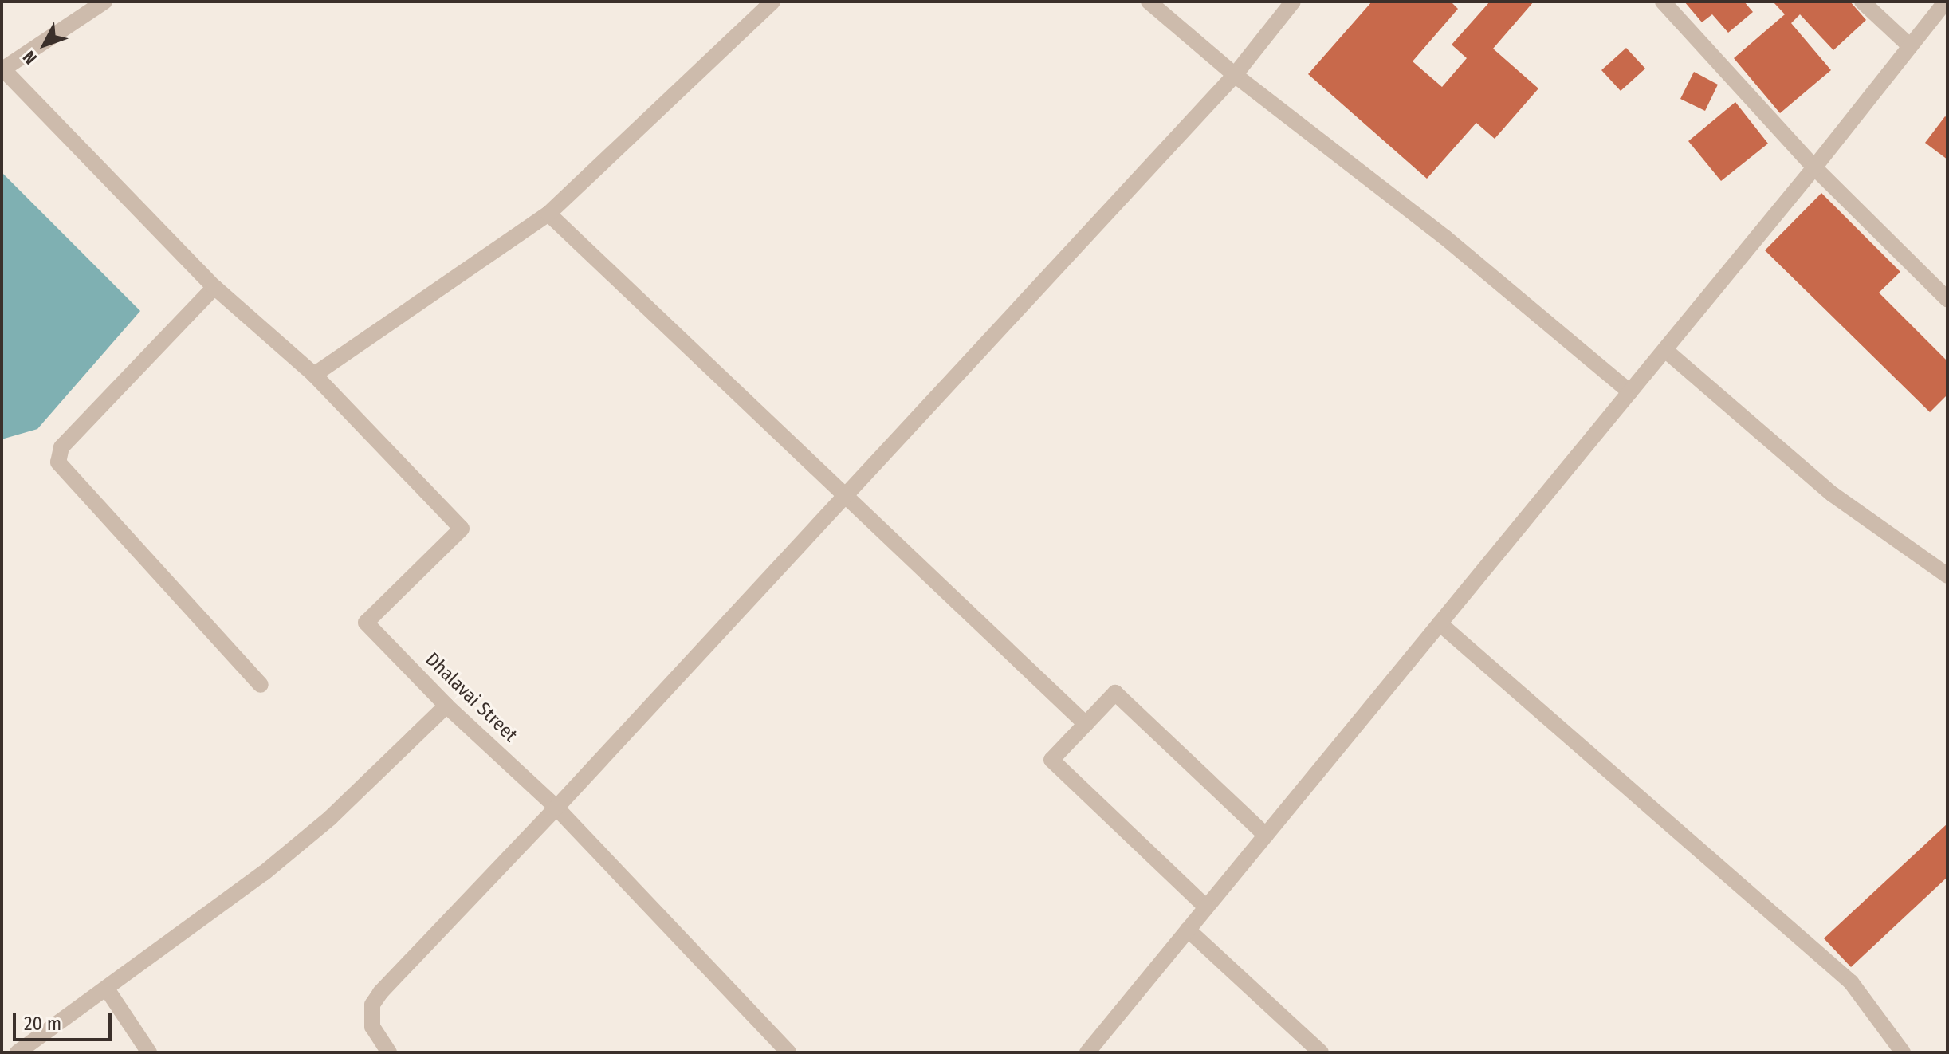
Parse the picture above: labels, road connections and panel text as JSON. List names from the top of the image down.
{
  "streets": {
    "street": ["Dhalavai Street"]
  },
  "scale_bar": "20 m",
  "north": "bottom left"
}
